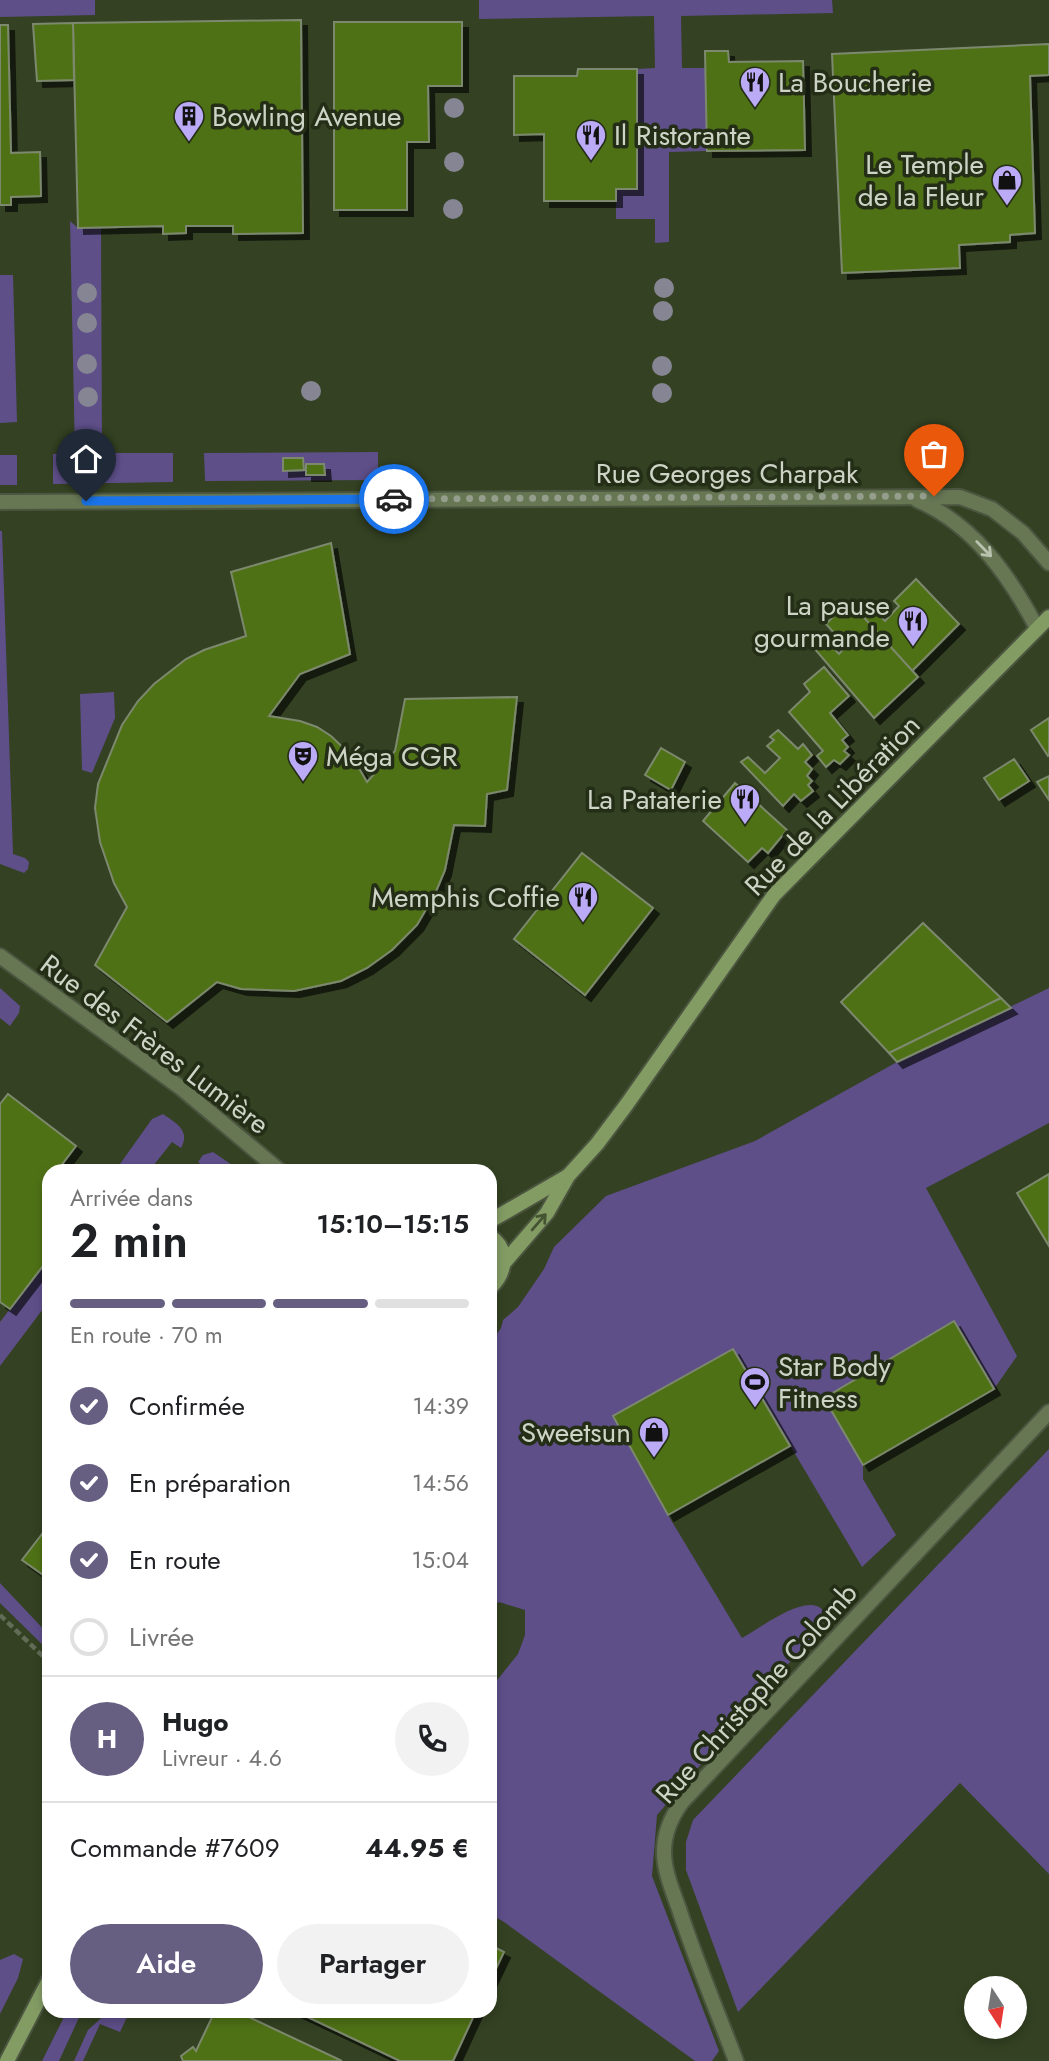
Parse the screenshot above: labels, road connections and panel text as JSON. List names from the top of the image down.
{
  "streets": {
    "main road": ["Rue de la Libération"],
    "street": ["Rue Georges Charpak", "Rue des Frères Lumière", "Rue Christophe Colomb"]
  },
  "crossings": [
    ["Rue Georges Charpak", "Rue de la Libération"]
  ],
  "places": {
    "restaurant": [
      "La Boucherie",
      "Il Ristorante",
      "La pause gourmande",
      "La Pataterie",
      "Memphis Coffie"
    ],
    "building": ["Bowling Avenue"],
    "shop": ["Le Temple de la Fleur", "Sweetsun"],
    "theatre": ["Méga CGR"],
    "sports": ["Star Body Fitness"]
  },
  "north": "bottom",
  "page": {
    "heading": ["2 min", "Arrivée dans", "15:10–15:15"],
    "panel": [
      "Hugo",
      "Livreur · 4.6",
      "Commande #7609",
      "44.95 €"
    ],
    "bar": "En route · 70 m",
    "list": [
      ["Confirmée", "14:39"],
      ["En préparation", "14:56"],
      ["En route", "15:04"],
      "Livrée"
    ],
    "round": "H",
    "buttons": ["Aide", "Partager"]
  }
}
